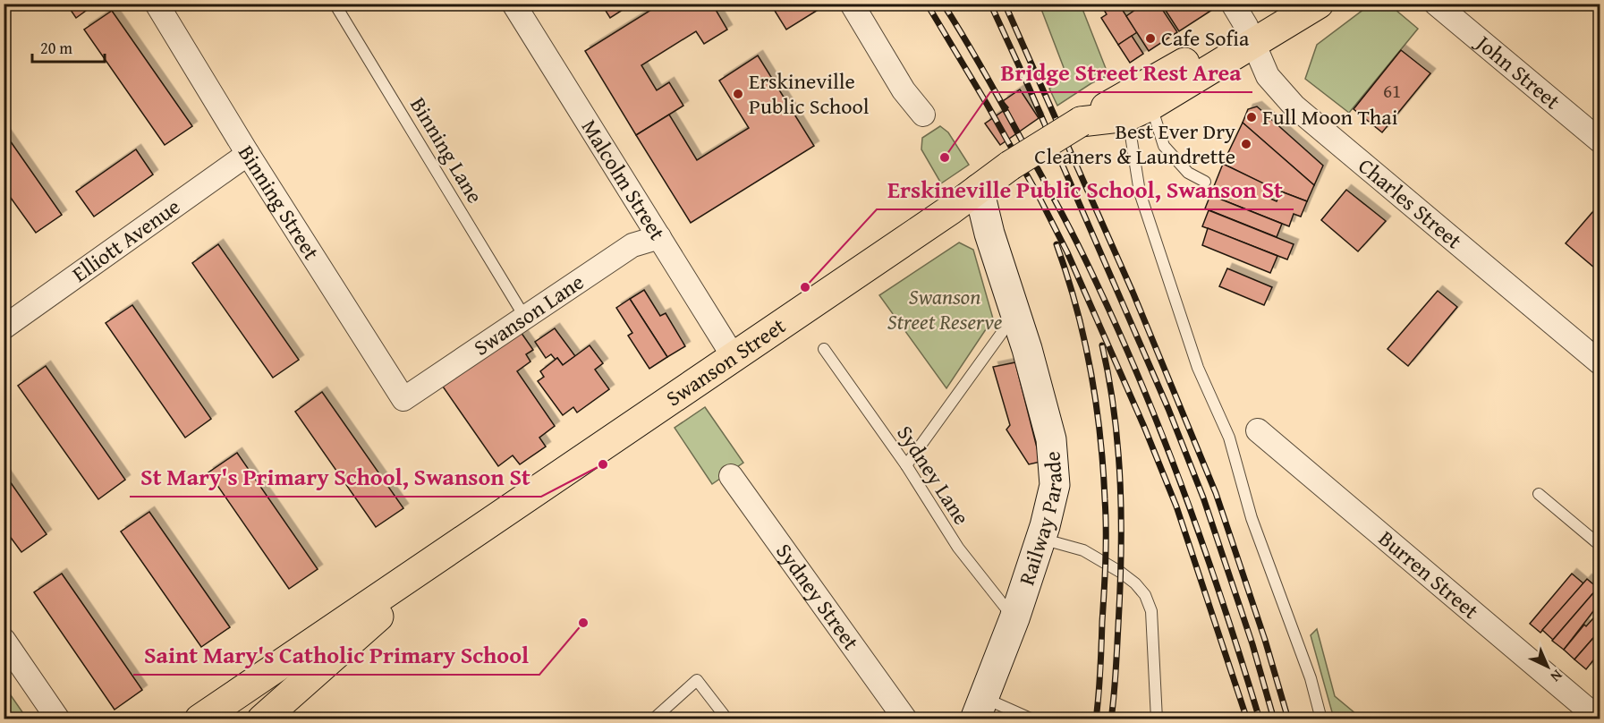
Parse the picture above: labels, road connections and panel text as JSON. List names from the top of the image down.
{
  "streets": {
    "main road": ["Swanson Street"],
    "street": [
      "John Street",
      "Malcolm Street",
      "Binning Street",
      "Charles Street",
      "Elliott Avenue",
      "Swanson Lane",
      "Railway Parade",
      "Burren Street",
      "Sydney Street"
    ],
    "lane": ["Binning Lane", "Sydney Lane"]
  },
  "crossings": [
    ["Binning Lane", "Swanson Lane"],
    ["Malcolm Street", "Swanson Lane"],
    ["Malcolm Street", "Swanson Street"],
    ["Binning Street", "Elliott Avenue"],
    ["Binning Street", "Swanson Lane"],
    ["Charles Street", "Swanson Street"],
    ["Swanson Street", "Railway Parade"],
    ["Sydney Lane", "Railway Parade"]
  ],
  "parks": ["Swanson Street Reserve"],
  "places": [
    "Cafe Sofia",
    "Erskineville Public School",
    "Full Moon Thai",
    "Best Ever Dry Cleaners & Laundrette",
    "Bridge Street Rest Area",
    "Erskineville Public School, Swanson St",
    "St Mary's Primary School, Swanson St",
    "Saint Mary's Catholic Primary School"
  ],
  "house_numbers": ["61"],
  "scale_bar": "20 m",
  "north": "bottom right"
}
